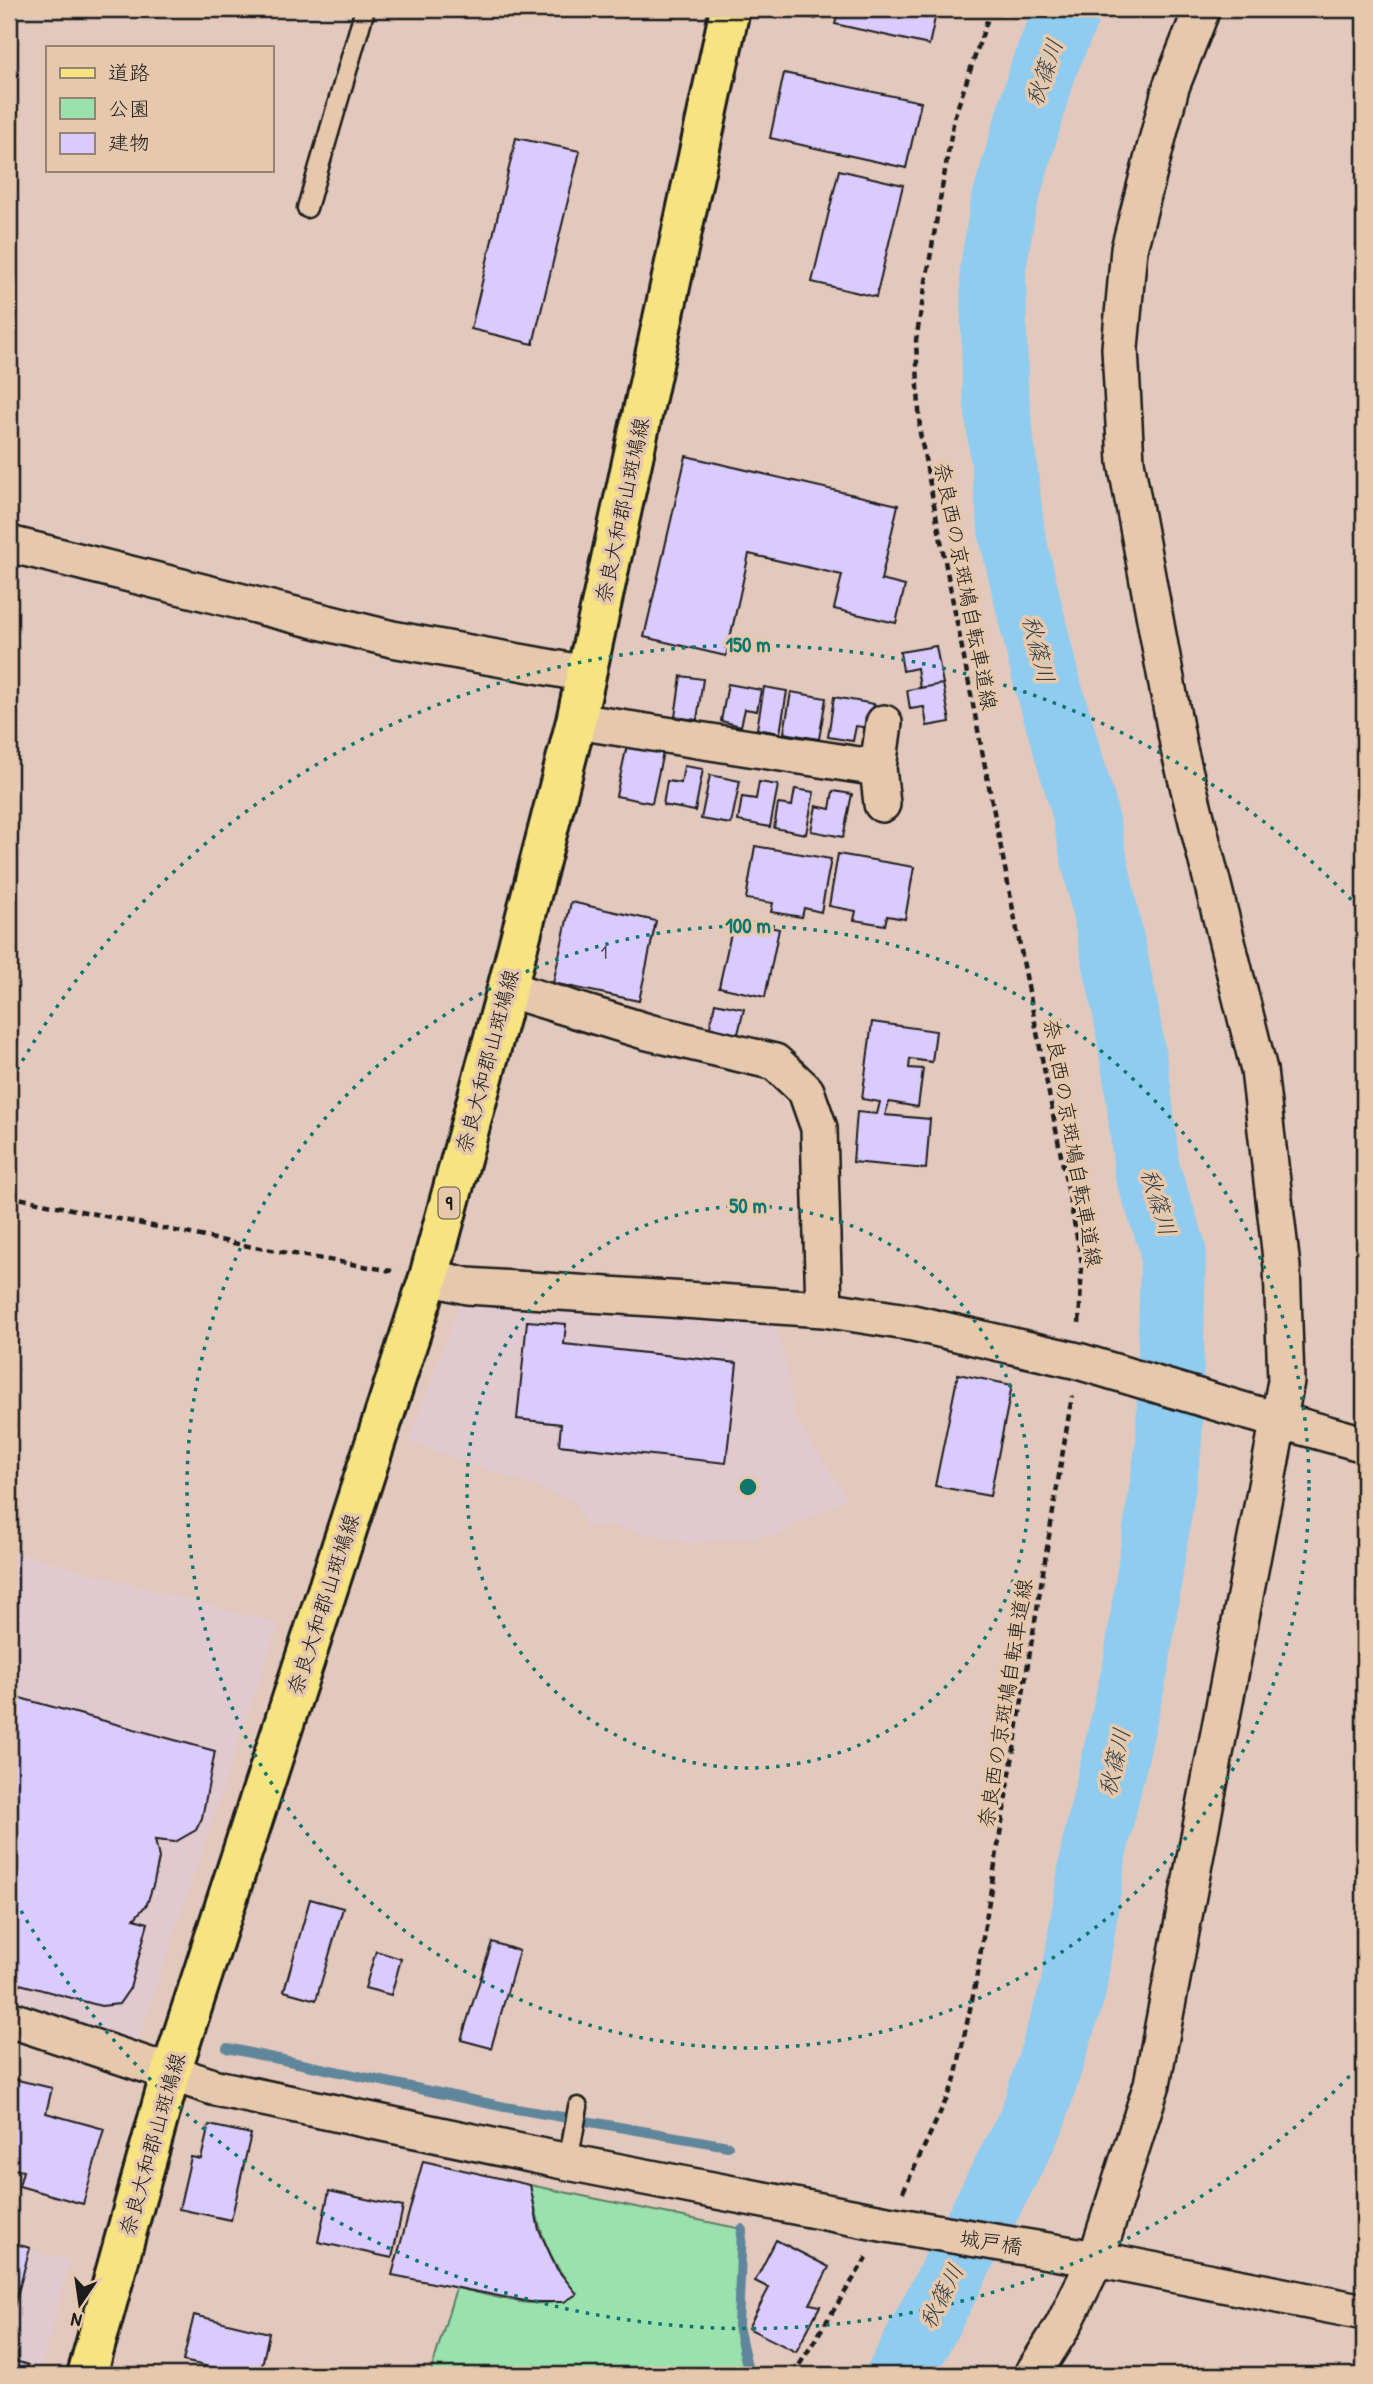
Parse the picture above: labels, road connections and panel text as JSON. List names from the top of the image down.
{
  "streets": {
    "main road": ["奈良大和郡山斑鳩線", "9"],
    "street": ["城戸橋"],
    "path": ["奈良西の京斑鳩自転車道線"]
  },
  "crossings": [
    ["奈良大和郡山斑鳩線", "城戸橋"],
    ["奈良西の京斑鳩自転車道線", "城戸橋"]
  ],
  "water": ["秋篠川"],
  "house_numbers": ["1"],
  "legend": ["道路", "公園", "建物"],
  "north": "bottom",
  "rings": ["150 m", "100 m", "50 m"]
}
